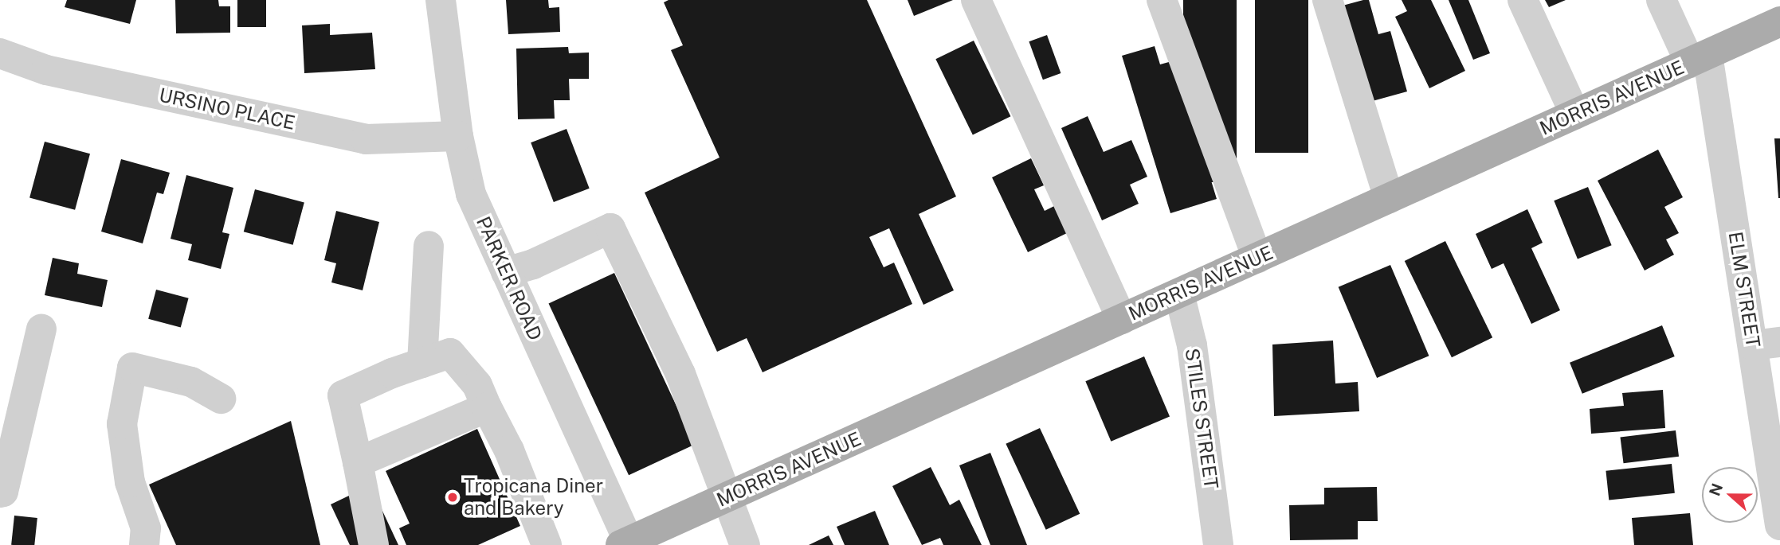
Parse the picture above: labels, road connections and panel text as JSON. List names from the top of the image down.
{
  "streets": {
    "main road": ["MORRIS AVENUE"],
    "street": [
      "URSINO PLACE",
      "PARKER ROAD",
      "ELM STREET",
      "STILES STREET"
    ]
  },
  "crossings": [
    ["MORRIS AVENUE", "PARKER ROAD"],
    ["MORRIS AVENUE", "ELM STREET"],
    ["MORRIS AVENUE", "STILES STREET"],
    ["URSINO PLACE", "PARKER ROAD"]
  ],
  "places": ["Tropicana Diner and Bakery"],
  "north": "left"
}
